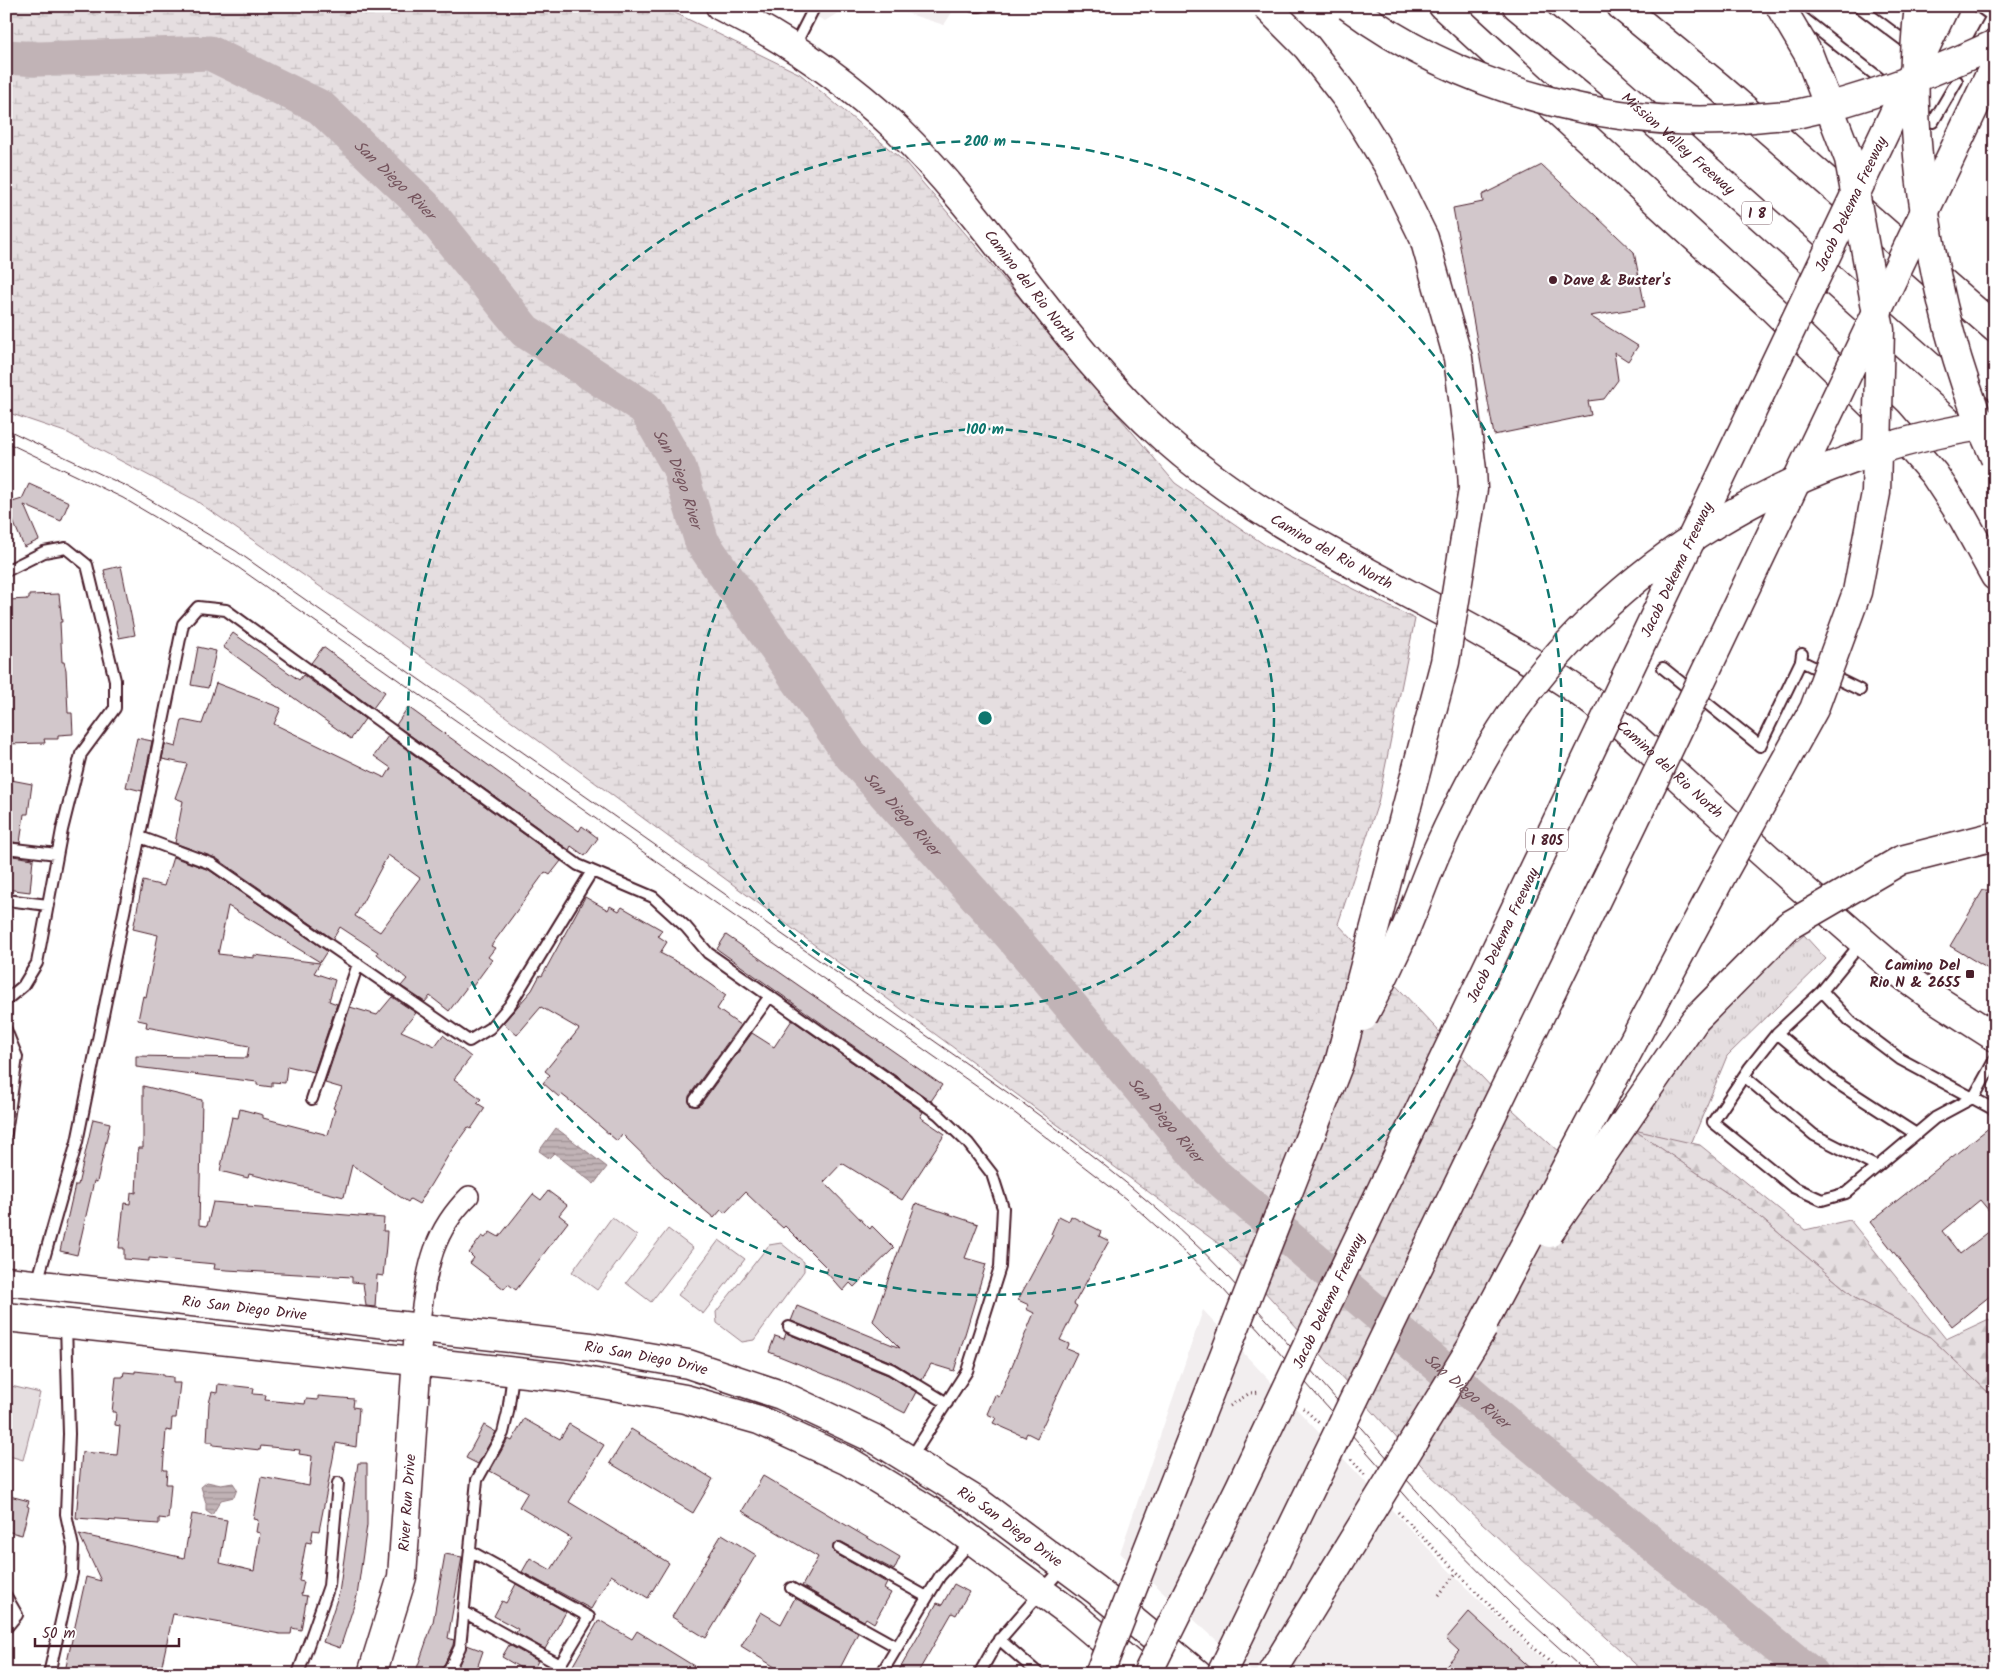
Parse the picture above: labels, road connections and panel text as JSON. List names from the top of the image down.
{
  "streets": {
    "main road": [
      "Mission Valley Freeway",
      "Jacob Dekema Freeway",
      "I 8",
      "Camino del Rio North",
      "I 805",
      "Rio San Diego Drive",
      "River Run Drive"
    ]
  },
  "crossings": [
    ["Rio San Diego Drive", "River Run Drive"]
  ],
  "water": ["San Diego River"],
  "places": {
    "other": ["Dave & Buster's"],
    "transit": ["Camino Del Rio N & 2655"]
  },
  "scale_bar": "50 m",
  "rings": ["200 m", "100 m"]
}
